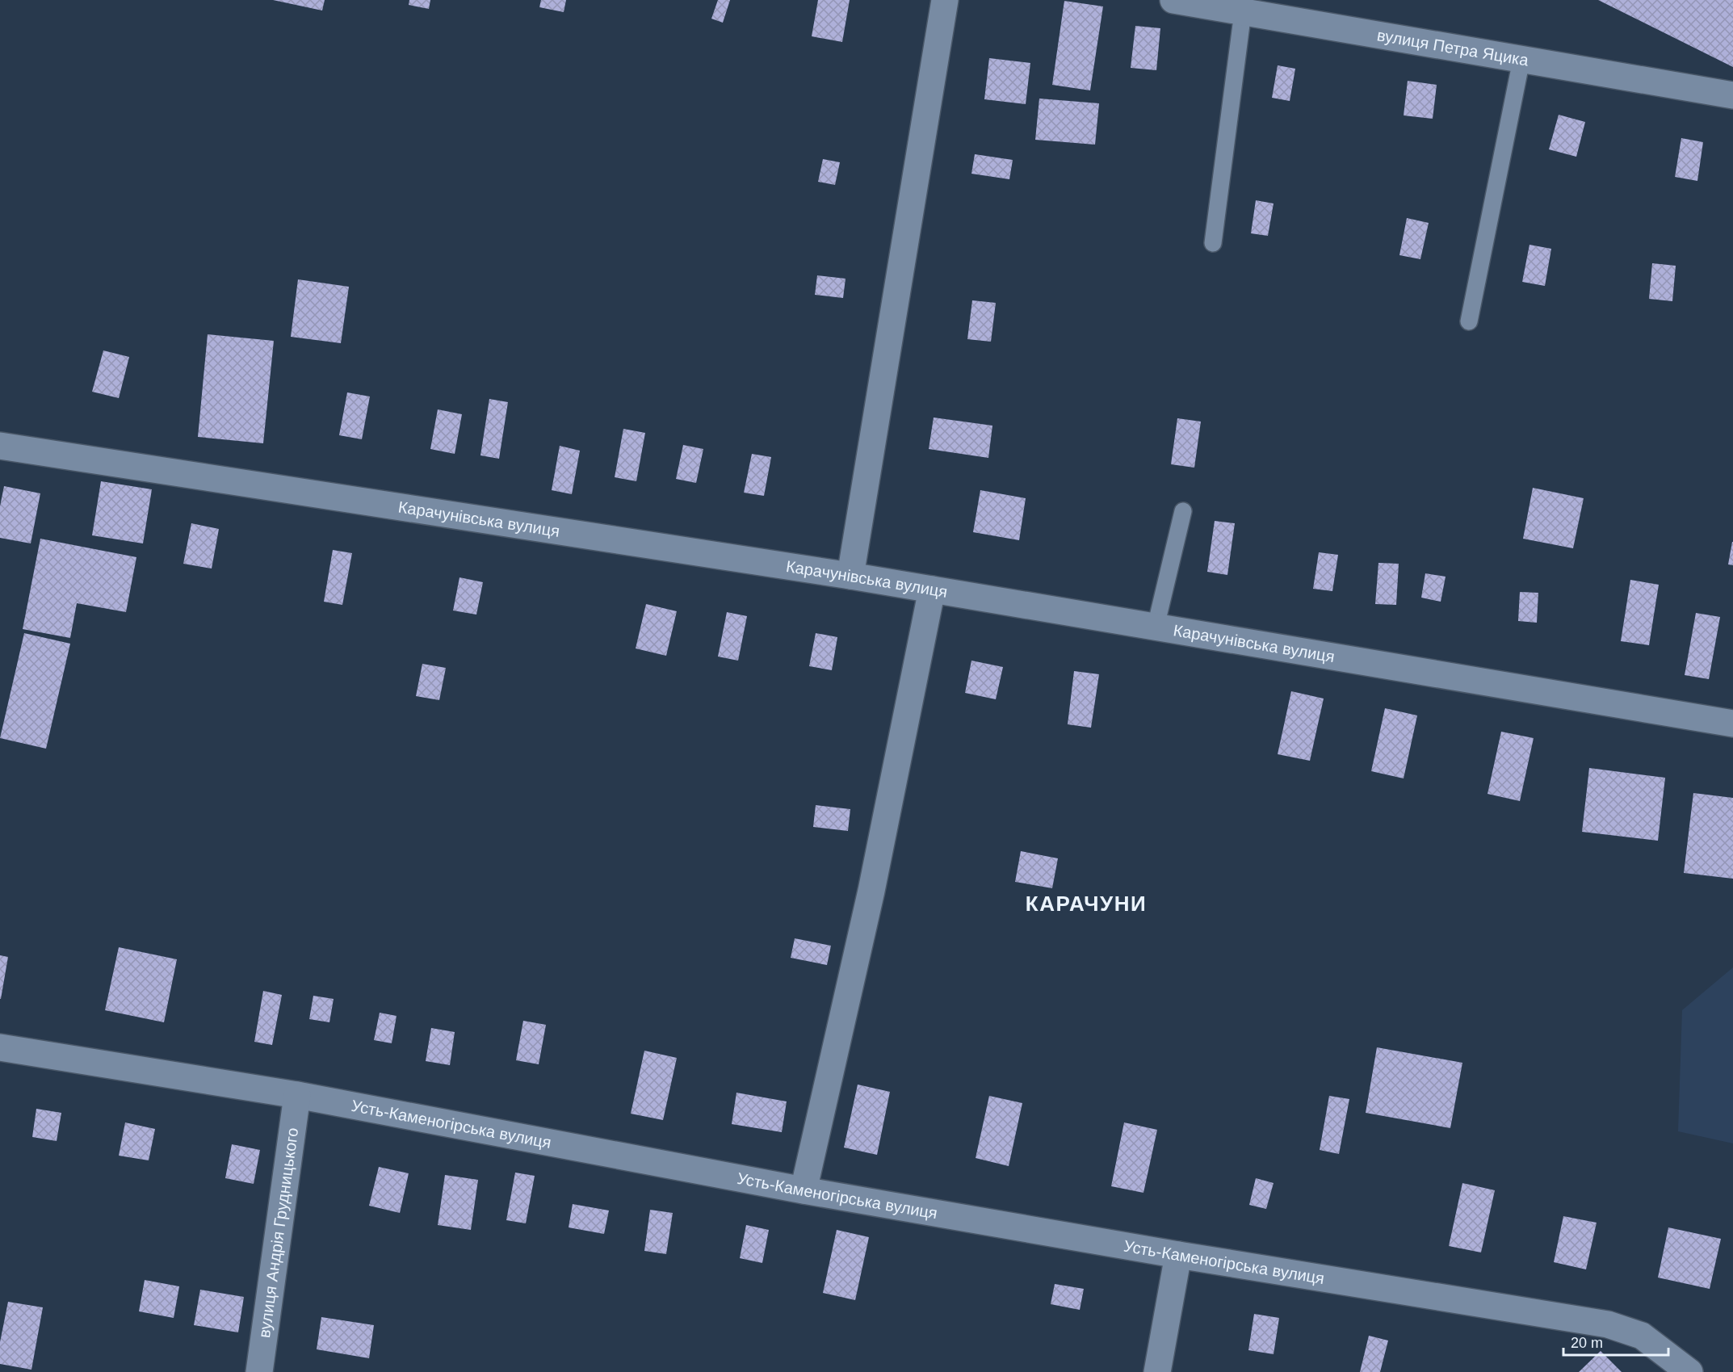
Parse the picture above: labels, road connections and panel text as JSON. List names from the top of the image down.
{
  "streets": {
    "street": [
      "вулиця Петра Яцика",
      "Карачунівська вулиця",
      "Усть-Каменогірська вулиця",
      "вулиця Андрія Грудницького"
    ]
  },
  "crossings": [
    ["Усть-Каменогірська вулиця", "вулиця Андрія Грудницького"]
  ],
  "districts": ["КАРАЧУНИ"],
  "scale_bar": "20 m"
}
